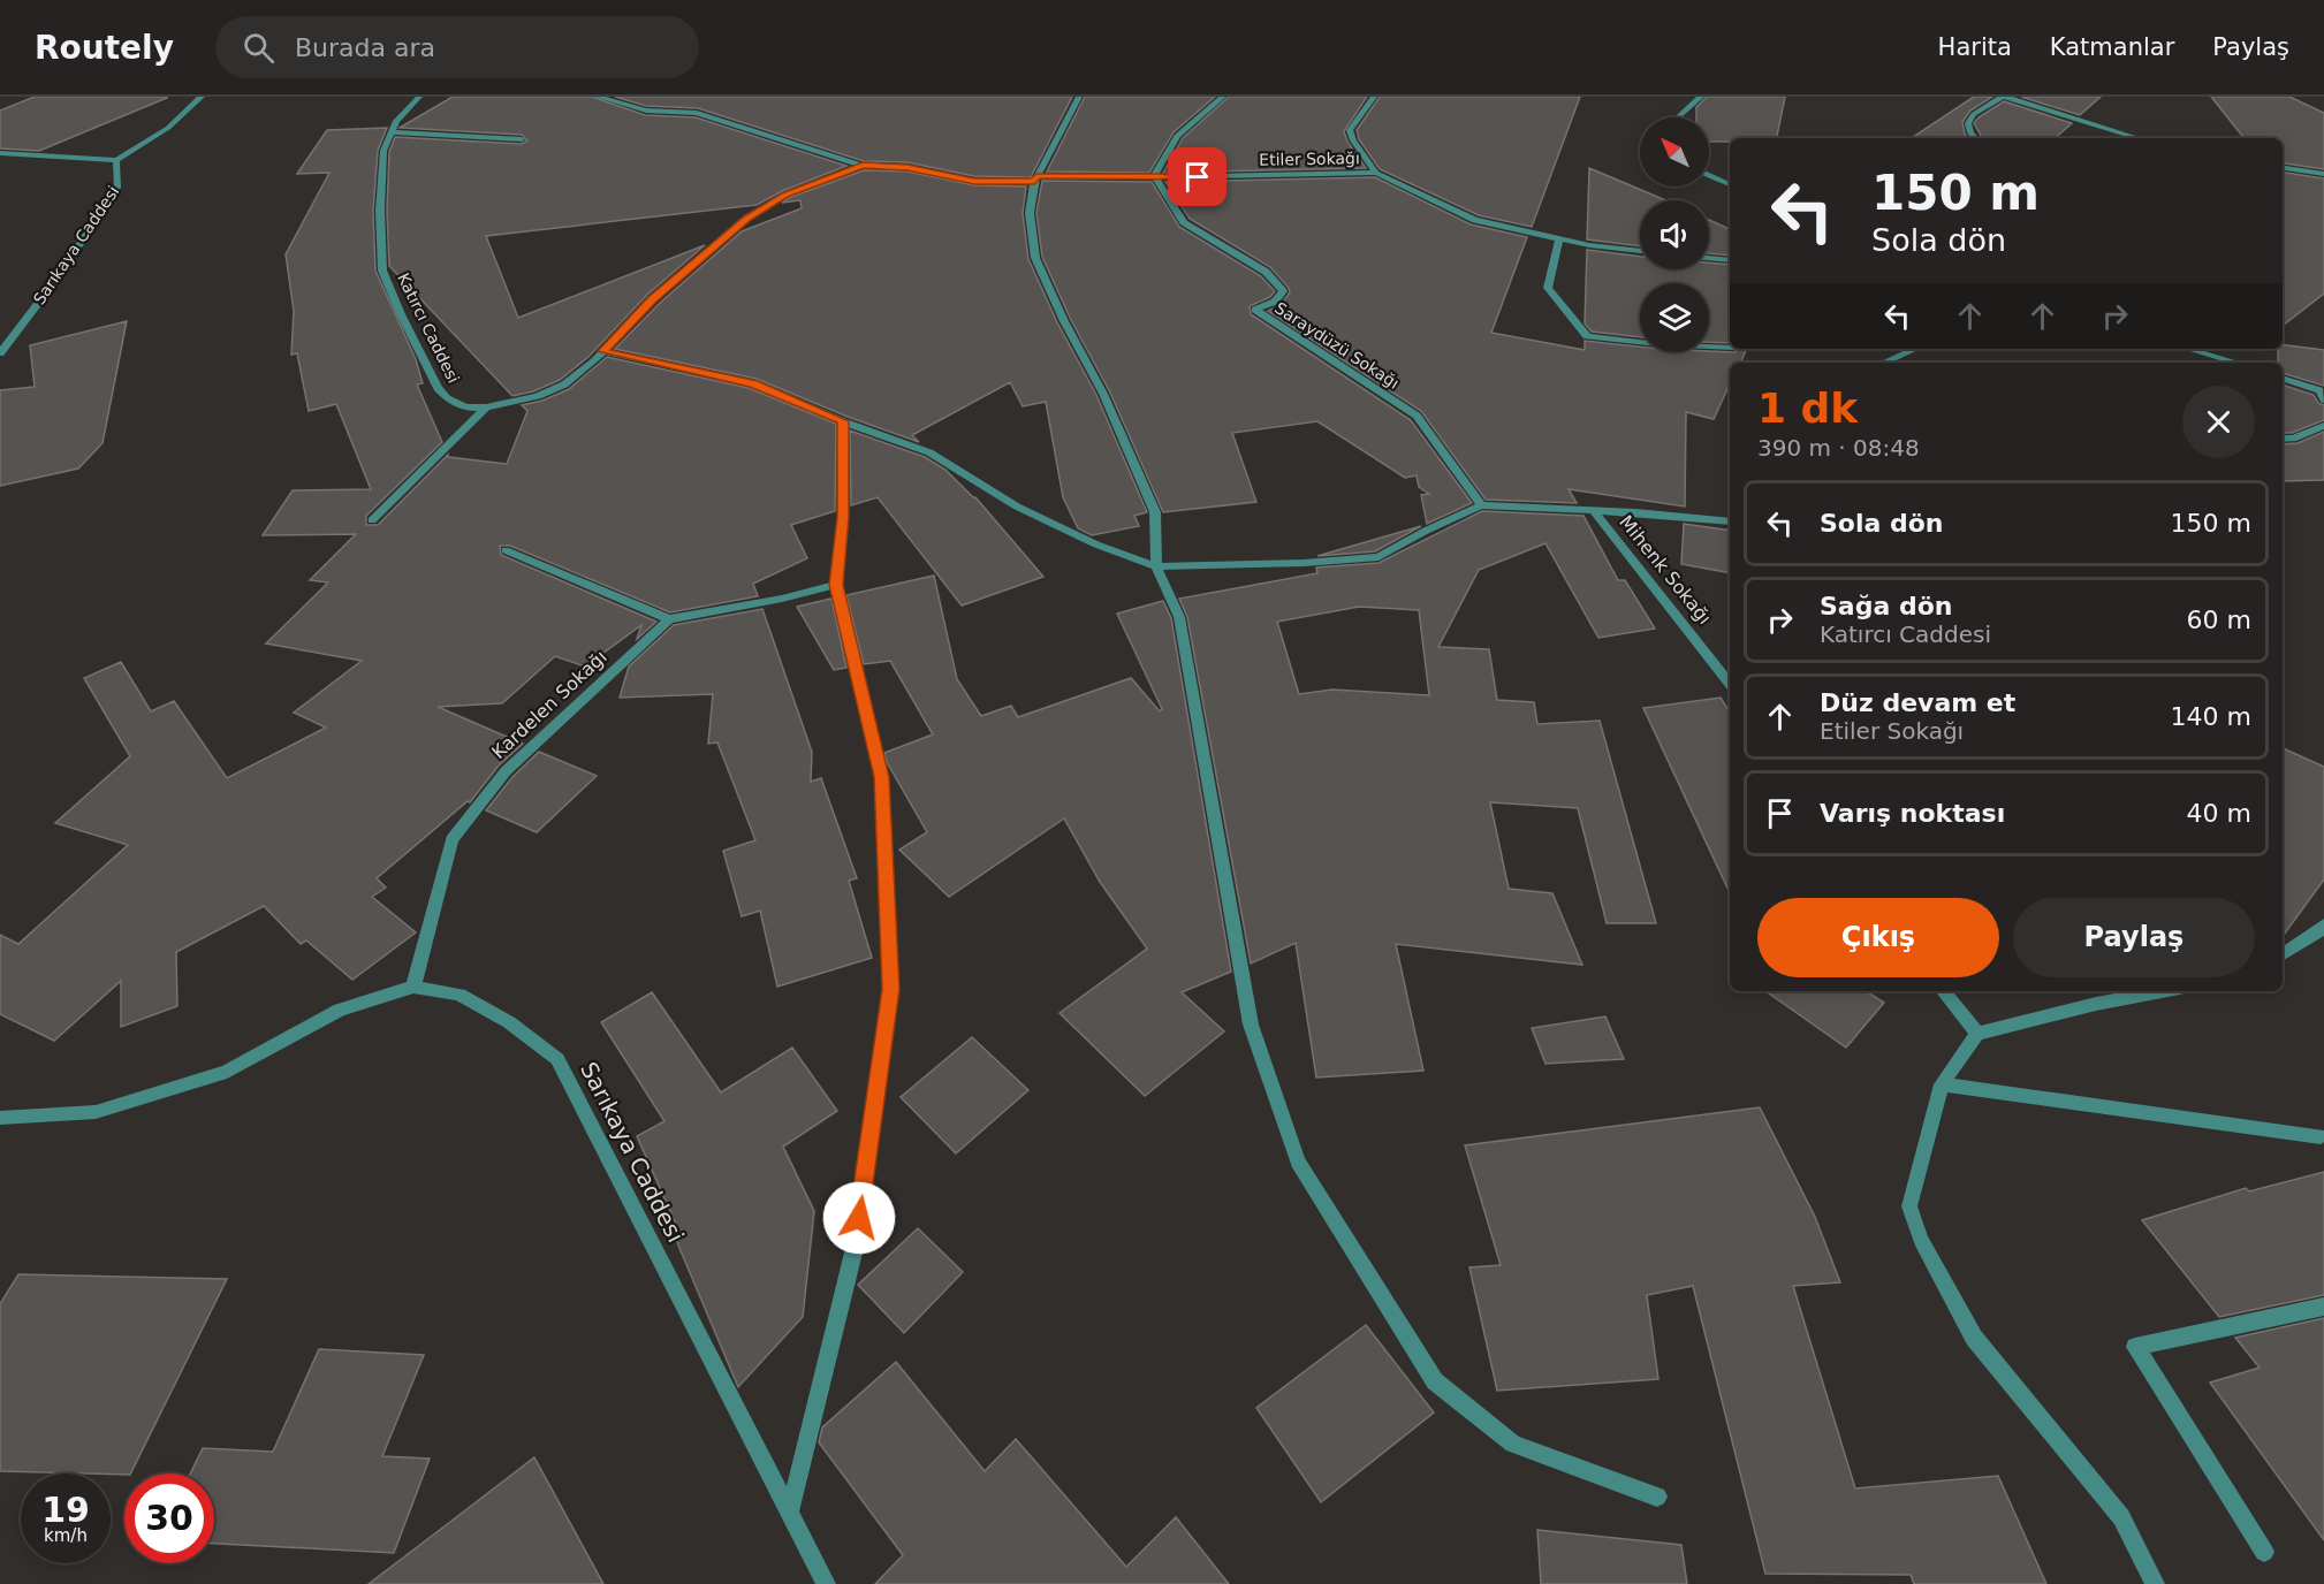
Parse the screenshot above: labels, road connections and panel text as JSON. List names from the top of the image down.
{
  "streets": {
    "street": [
      "Etiler Sokağı",
      "Sarıkaya Caddesi",
      "Katırcı Caddesi",
      "Saraydüzü Sokağı",
      "Mihenk Sokağı",
      "Kardelen Sokağı"
    ]
  },
  "crossings": [
    ["Etiler Sokağı", "Katırcı Caddesi"],
    ["Etiler Sokağı", "Saraydüzü Sokağı"],
    ["Sarıkaya Caddesi", "Kardelen Sokağı"]
  ],
  "north": "top left",
  "page": {
    "header": "Routely",
    "search": "Burada ara",
    "nav": ["Harita", "Katmanlar", "Paylaş"],
    "turn": ["150 m", "Sola dön"],
    "heading": ["1 dk", "390 m · 08:48"],
    "list": [
      {
        "name": "Sola dön",
        "value": "150 m"
      },
      {
        "name": "Sağa dön",
        "note": "Katırcı Caddesi",
        "value": "60 m"
      },
      {
        "name": "Düz devam et",
        "note": "Etiler Sokağı",
        "value": "140 m"
      },
      {
        "name": "Varış noktası",
        "value": "40 m"
      }
    ],
    "buttons": ["Çıkış", "Paylaş"],
    "speed": "19 km/h",
    "limit": "30"
  }
}
